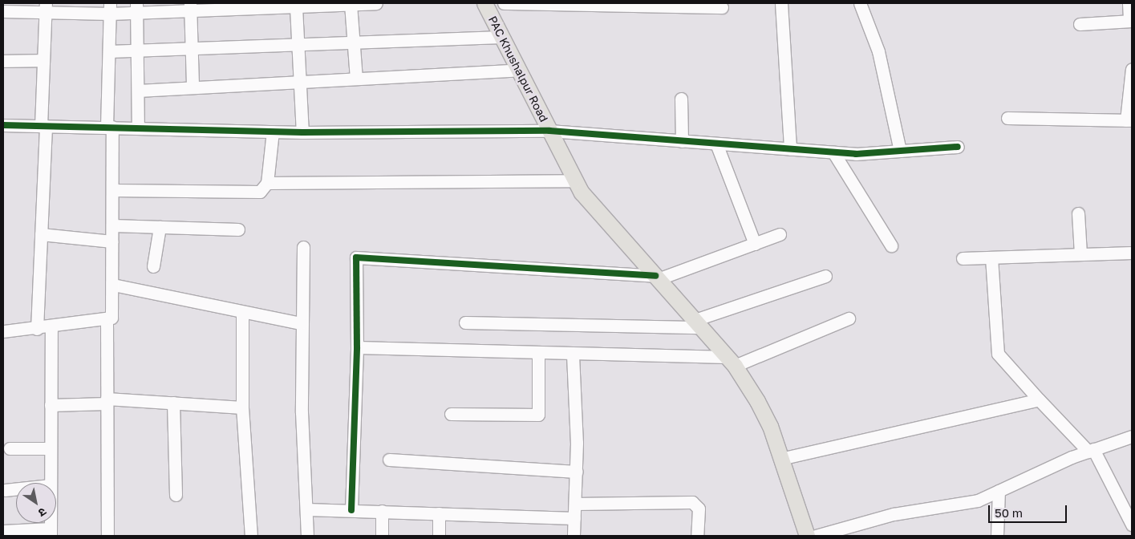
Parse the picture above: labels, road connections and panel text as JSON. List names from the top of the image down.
{
  "streets": {
    "main road": ["PAC Khushalpur Road"]
  },
  "scale_bar": "50 m",
  "north": "bottom right"
}
